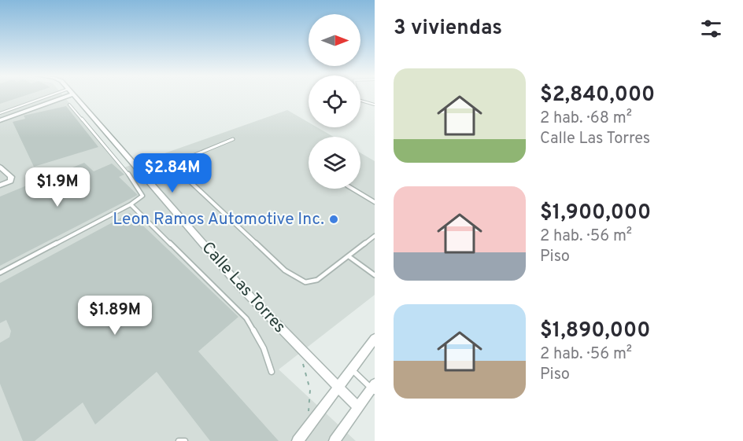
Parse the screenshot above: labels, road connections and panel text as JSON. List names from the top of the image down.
{
  "streets": {
    "street": ["Calle Las Torres"]
  },
  "places": ["Leon Ramos Automotive Inc."],
  "north": "right",
  "page": {
    "heading": "3 viviendas",
    "list": [
      {
        "name": "$2,840,000",
        "note": "2 hab. · 68 m² · Calle Las Torres"
      },
      {
        "name": "$1,900,000",
        "note": "2 hab. · 56 m² · Piso"
      },
      {
        "name": "$1,890,000",
        "note": "2 hab. · 56 m² · Piso"
      }
    ],
    "price": ["$2.84M", "$1.9M", "$1.89M"]
  }
}
